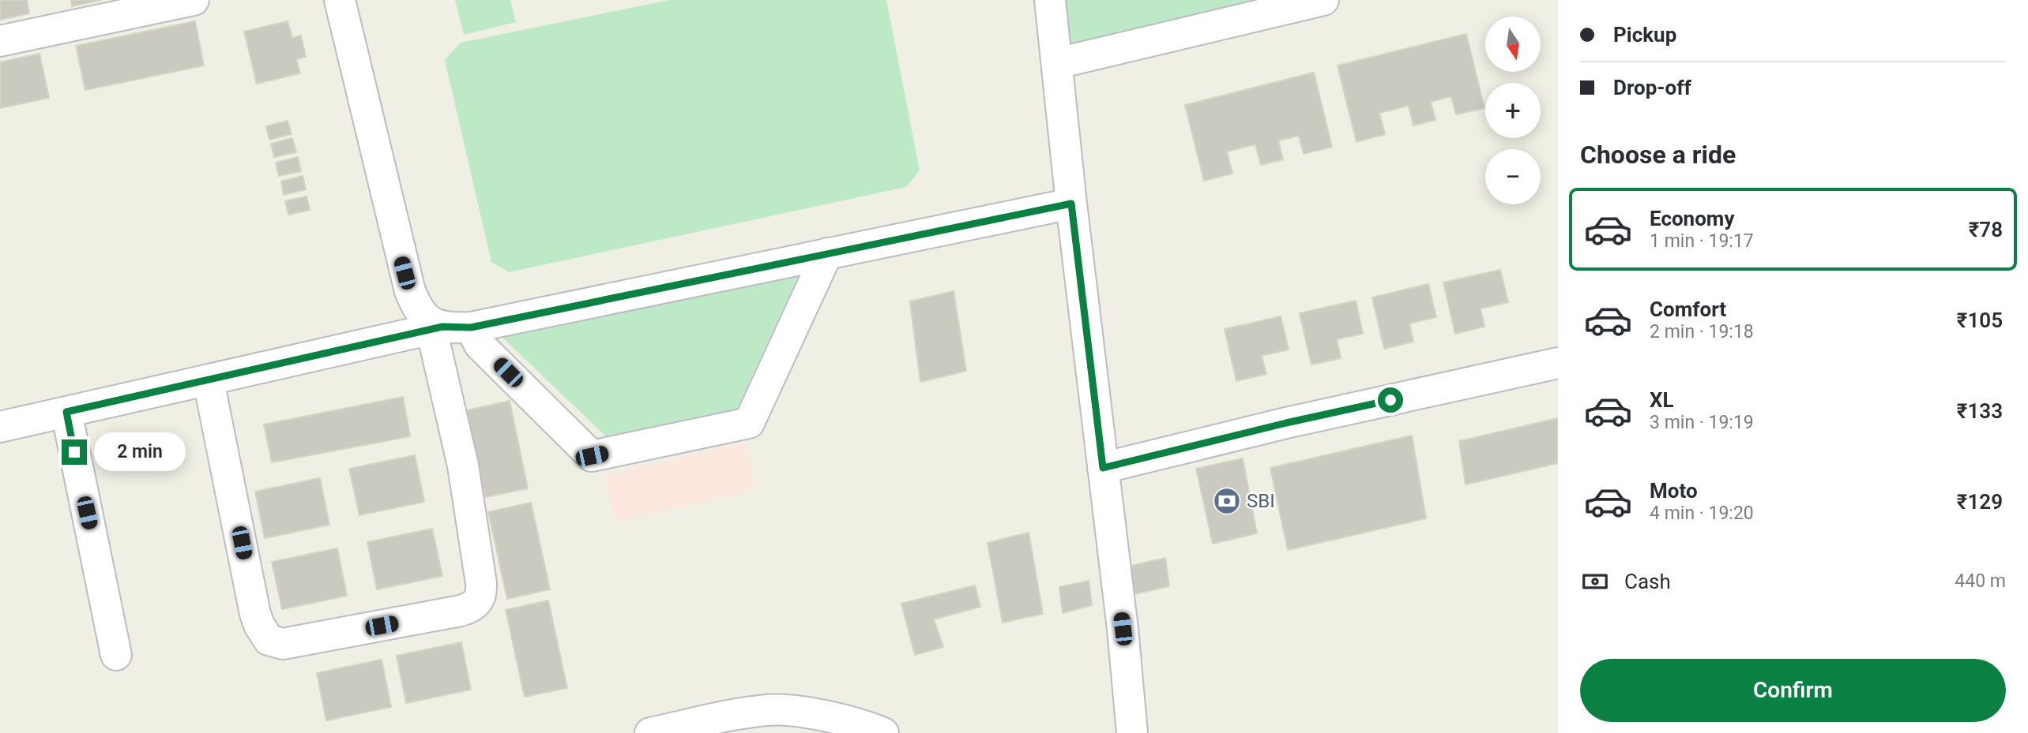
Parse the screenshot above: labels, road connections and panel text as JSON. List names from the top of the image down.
{
  "places": {
    "bank": ["SBI"]
  },
  "north": "bottom",
  "page": {
    "banner": ["Pickup", "Drop-off"],
    "map_buttons": ["+", "−"],
    "heading": "Choose a ride",
    "list": [
      {
        "name": "Economy",
        "note": "1 min · 19:17",
        "value": "₹78"
      },
      {
        "name": "Comfort",
        "note": "2 min · 19:18",
        "value": "₹105"
      },
      {
        "name": "XL",
        "note": "3 min · 19:19",
        "value": "₹133"
      },
      {
        "name": "Moto",
        "note": "4 min · 19:20",
        "value": "₹129"
      }
    ],
    "bubble": "2 min",
    "pay": ["Cash", "440 m"],
    "buttons": "Confirm"
  }
}
